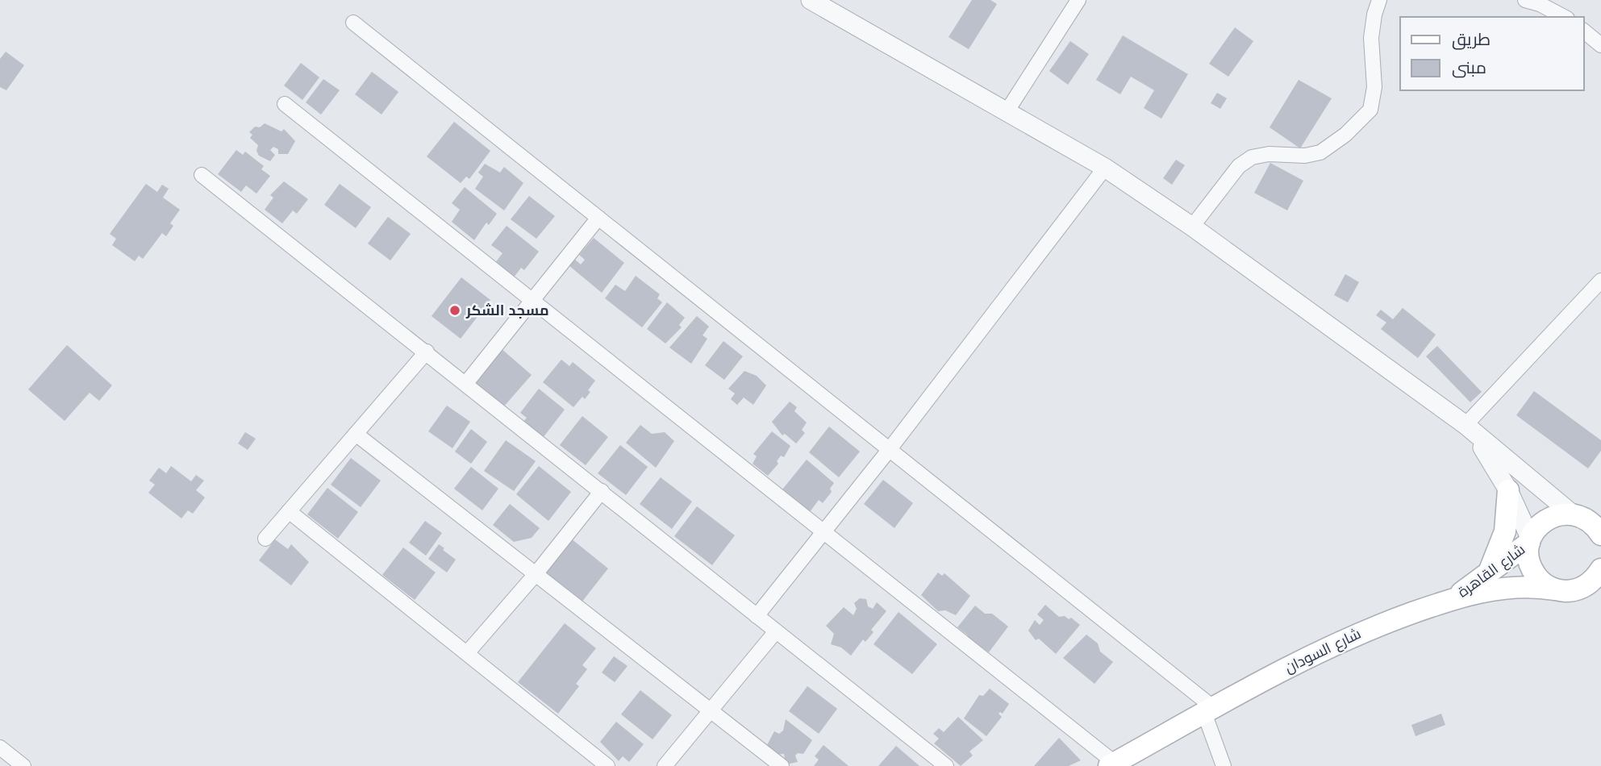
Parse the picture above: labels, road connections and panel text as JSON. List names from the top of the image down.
{
  "streets": {
    "main road": ["شارع القاهرة", "شارع السودان"]
  },
  "crossings": [
    ["شارع القاهرة", "شارع السودان"]
  ],
  "places": ["مسجد الشكر"],
  "legend": ["طريق", "مبنى"]
}
